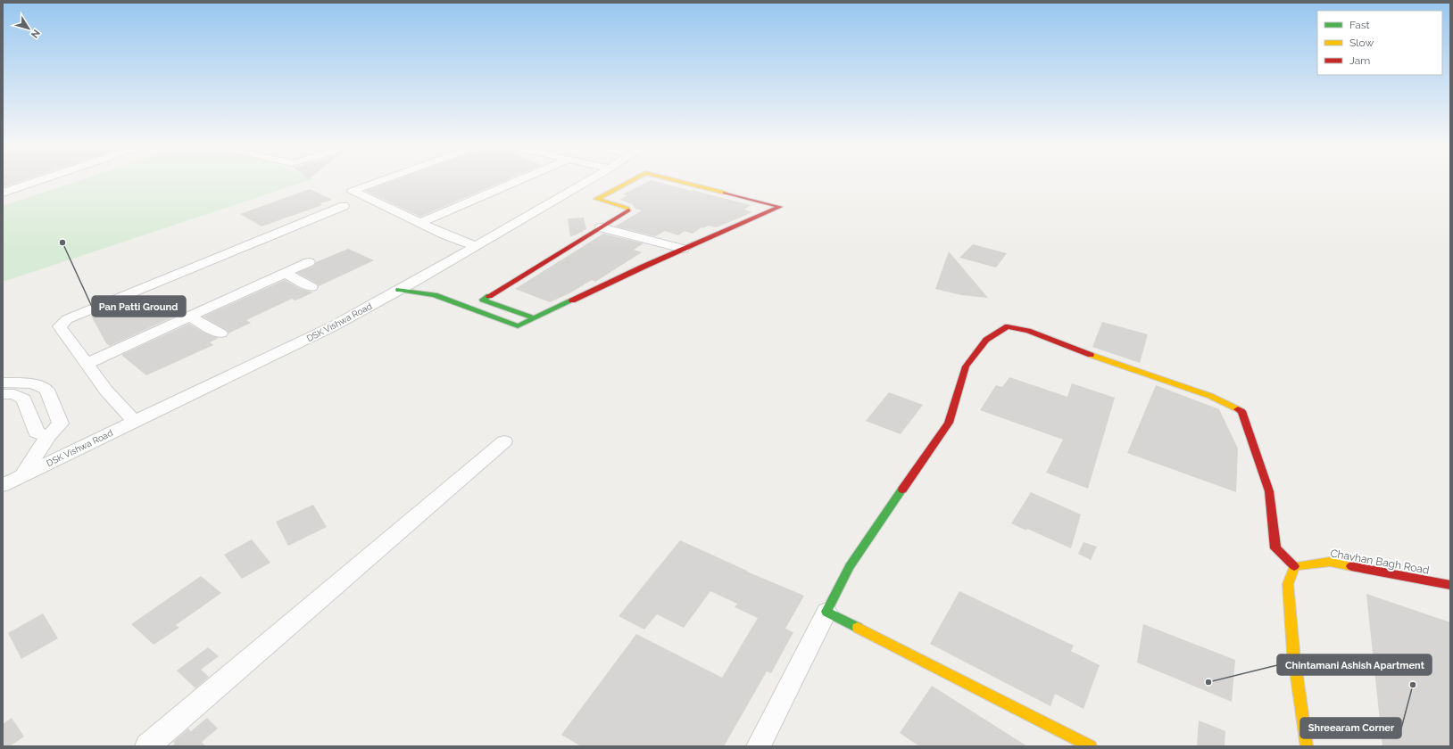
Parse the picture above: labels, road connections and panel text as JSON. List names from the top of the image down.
{
  "streets": {
    "street": ["DSK Vishwa Road", "Chavhan Bagh Road"]
  },
  "places": ["Pan Patti Ground", "Chintamani Ashish Apartment", "Shreearam Corner"],
  "legend": ["Fast", "Slow", "Jam"],
  "north": "bottom right"
}
